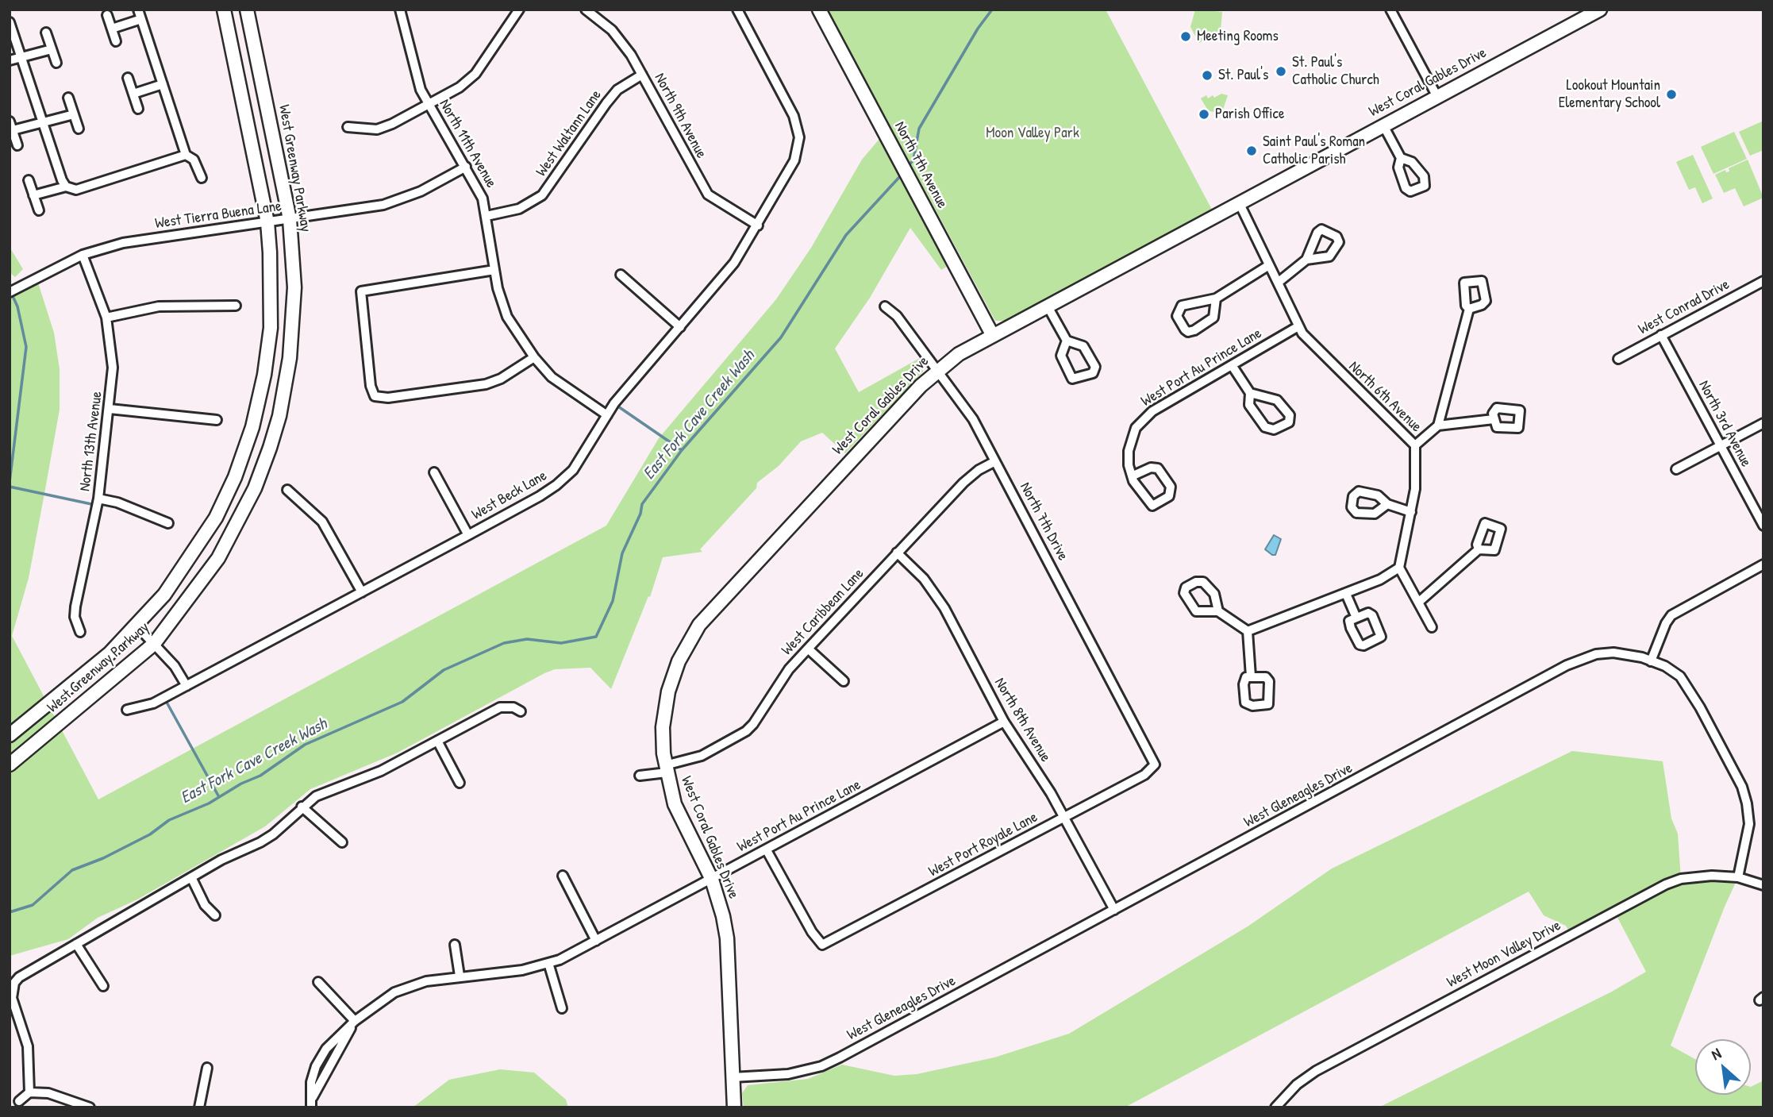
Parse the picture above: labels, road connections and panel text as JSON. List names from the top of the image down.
{
  "streets": {
    "street": [
      "West Coral Gables Drive",
      "North 9th Avenue",
      "West Waltann Lane",
      "North 11th Avenue",
      "North 7th Avenue",
      "West Greenway Parkway",
      "West Tierra Buena Lane",
      "West Conrad Drive",
      "West Port Au Prince Lane",
      "North 6th Avenue",
      "North 3rd Avenue",
      "North 13th Avenue",
      "West Beck Lane",
      "North 7th Drive",
      "West Caribbean Lane",
      "North 8th Avenue",
      "West Gleneagles Drive",
      "West Port Royale Lane",
      "West Moon Valley Drive"
    ]
  },
  "crossings": [
    ["West Coral Gables Drive", "North 7th Avenue"],
    ["West Coral Gables Drive", "West Port Au Prince Lane"],
    ["West Coral Gables Drive", "North 6th Avenue"],
    ["West Coral Gables Drive", "North 7th Drive"],
    ["West Coral Gables Drive", "West Caribbean Lane"],
    ["West Coral Gables Drive", "West Gleneagles Drive"],
    ["North 9th Avenue", "West Waltann Lane"],
    ["North 9th Avenue", "West Beck Lane"],
    ["West Waltann Lane", "North 11th Avenue"],
    ["North 11th Avenue", "West Tierra Buena Lane"],
    ["North 11th Avenue", "West Beck Lane"],
    ["West Greenway Parkway", "West Tierra Buena Lane"],
    ["West Tierra Buena Lane", "North 13th Avenue"],
    ["West Conrad Drive", "North 3rd Avenue"],
    ["West Port Au Prince Lane", "North 6th Avenue"],
    ["West Port Au Prince Lane", "North 8th Avenue"],
    ["West Port Au Prince Lane", "West Port Royale Lane"],
    ["North 7th Drive", "West Caribbean Lane"],
    ["North 7th Drive", "West Port Royale Lane"],
    ["West Caribbean Lane", "North 8th Avenue"],
    ["North 8th Avenue", "West Gleneagles Drive"],
    ["North 8th Avenue", "West Port Royale Lane"],
    ["West Gleneagles Drive", "West Moon Valley Drive"]
  ],
  "water": ["East Fork Cave Creek Wash"],
  "parks": ["Moon Valley Park"],
  "places": [
    "Meeting Rooms",
    "St. Paul's Catholic Church",
    "St. Paul's",
    "Lookout Mountain Elementary School",
    "Parish Office",
    "Saint Paul's Roman Catholic Parish"
  ],
  "north": "top left"
}
